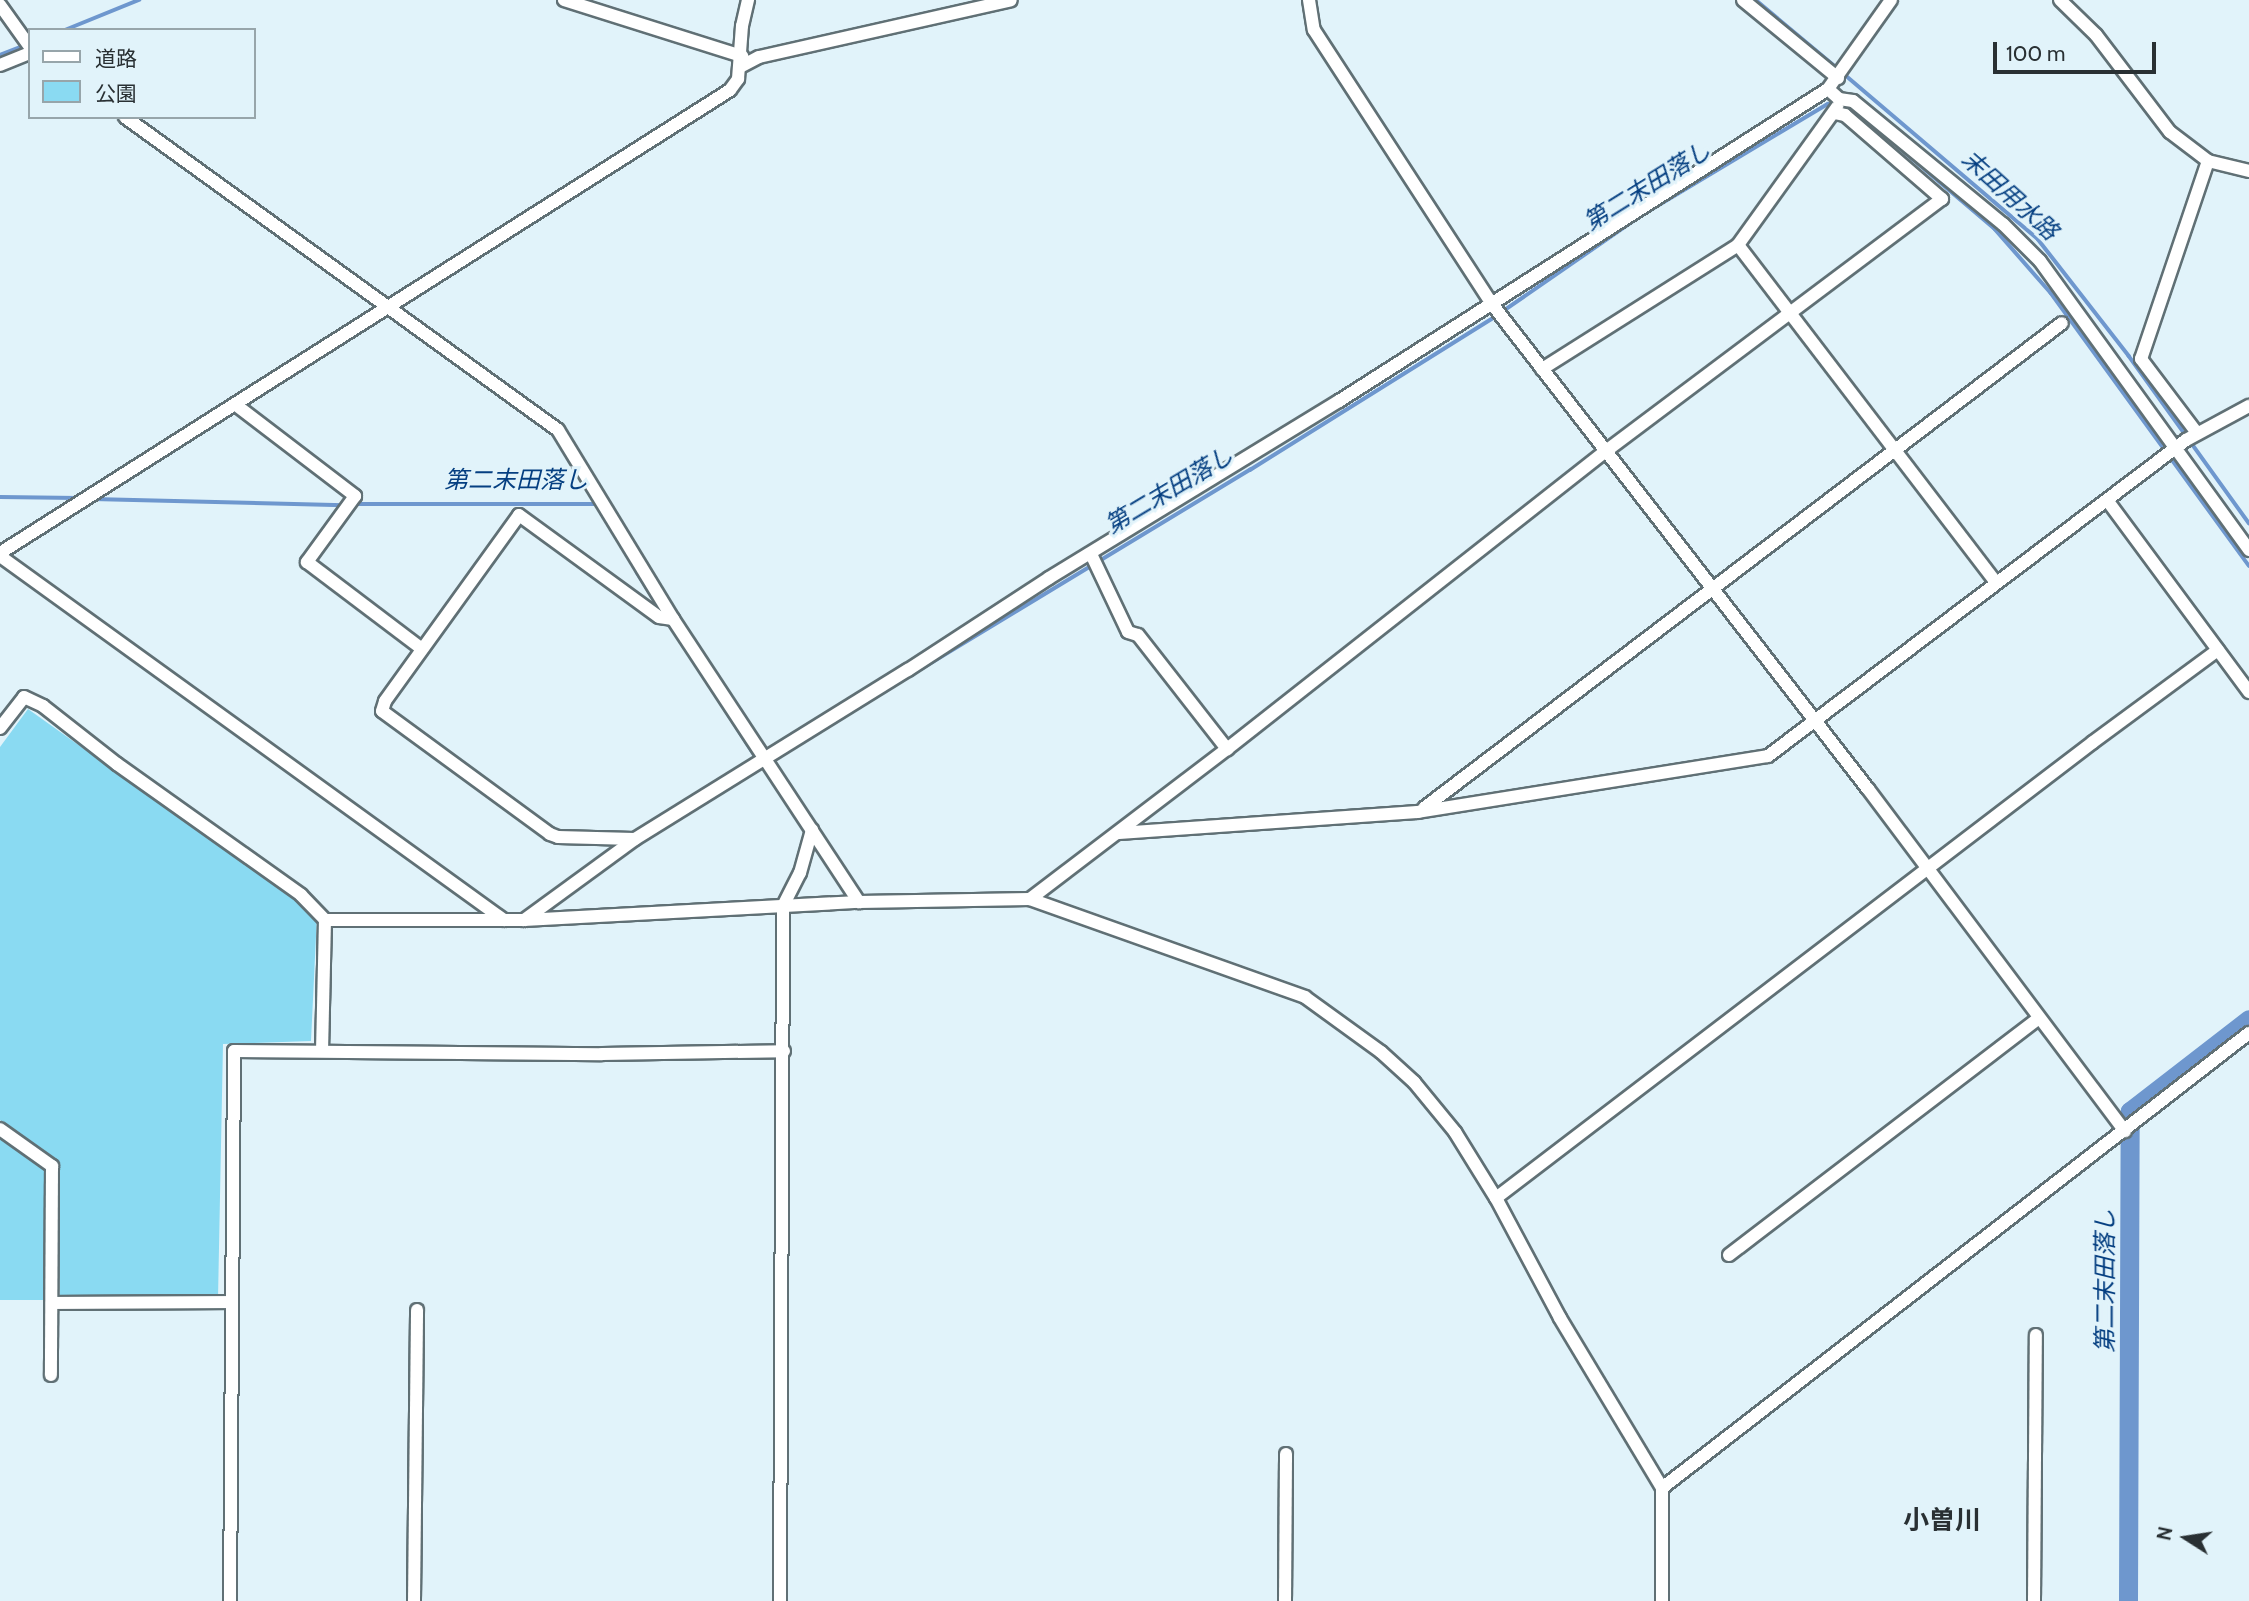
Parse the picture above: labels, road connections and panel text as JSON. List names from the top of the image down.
{
  "districts": ["小曽川"],
  "water": ["第二末田落し", "末田用水路"],
  "legend": ["道路", "公園"],
  "scale_bar": "100 m",
  "north": "left"
}
